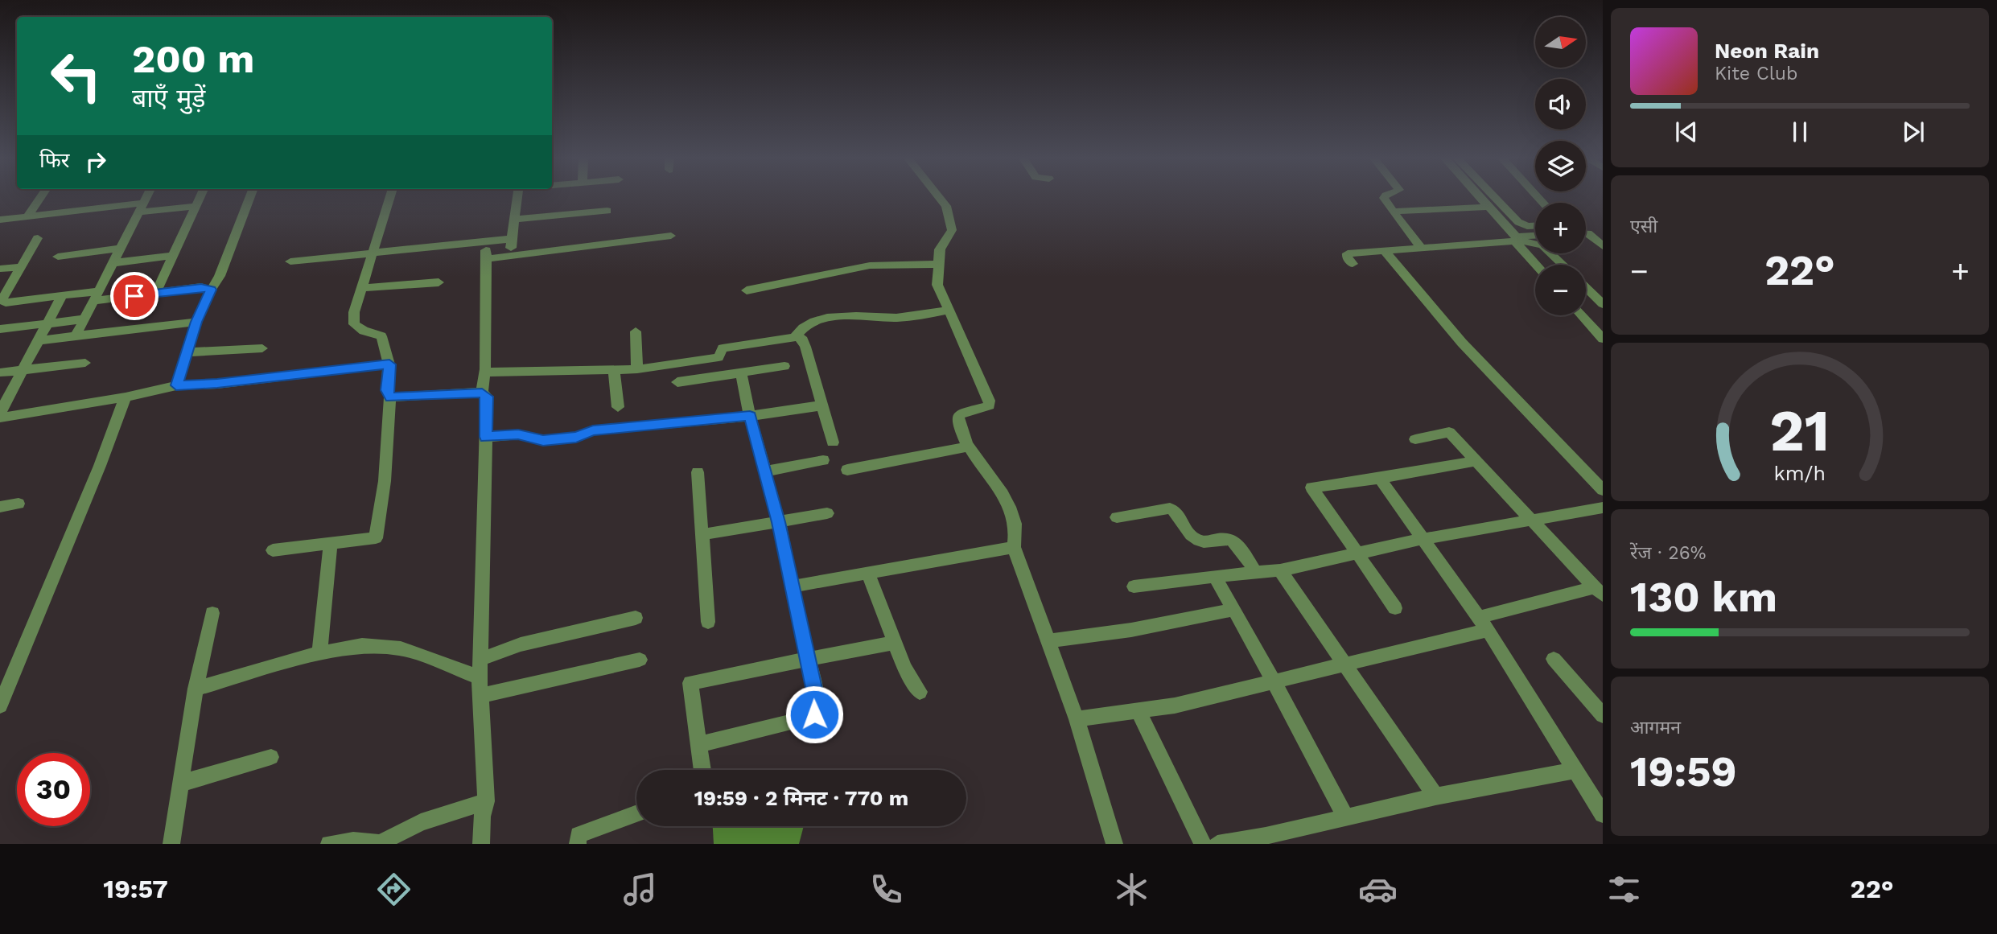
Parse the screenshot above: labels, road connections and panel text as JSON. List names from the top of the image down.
{
  "north": "right",
  "page": {
    "map_buttons": ["+", "−"],
    "turn": ["200 m", "बाएँ मुड़ें"],
    "song": ["Neon Rain", "Kite Club"],
    "then": "फिर",
    "tile": [
      "एसी",
      ["रेंज · 26%", "130 km"],
      ["आगमन", "19:59"]
    ],
    "heat": ["−", "22°", "+"],
    "limit": "30",
    "trip": "19:59 · 2 मिनट · 770 m",
    "tabs": ["19:57", "22°"],
    "gauge": ["21", "km/h"]
  }
}
